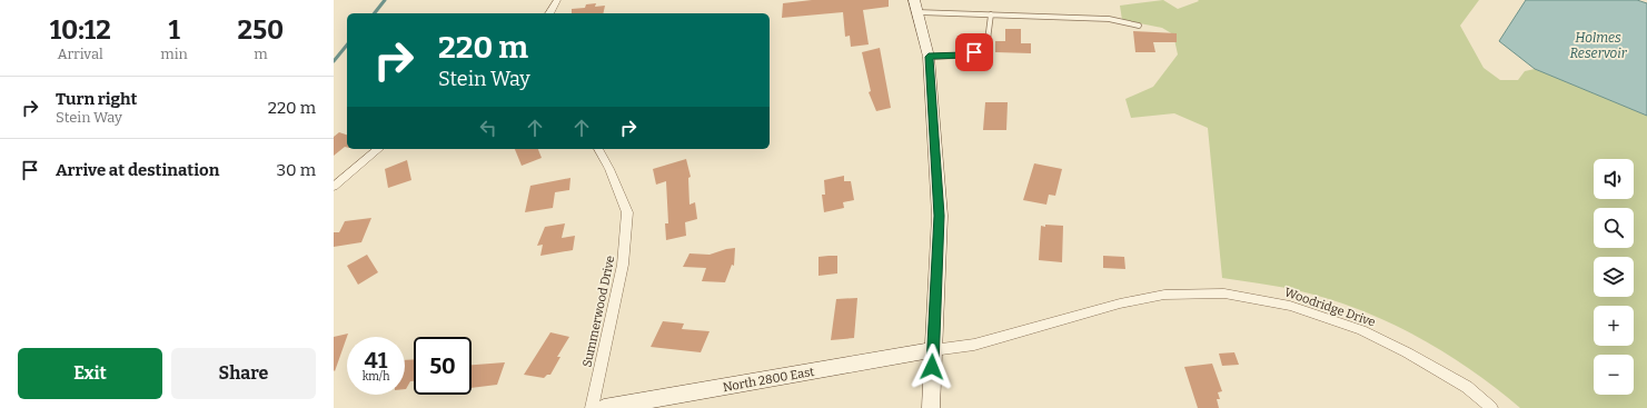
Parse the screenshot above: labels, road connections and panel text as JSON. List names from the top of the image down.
{
  "streets": {
    "main road": ["North 2800 East"],
    "street": ["Woodridge Drive", "Summerwood Drive"]
  },
  "crossings": [
    ["Woodridge Drive", "North 2800 East"]
  ],
  "water": ["Holmes Reservoir"],
  "page": {
    "eta": [
      "10:12",
      "Arrival",
      "1",
      "min",
      "250",
      "m"
    ],
    "turn": ["220 m", "Stein Way"],
    "list": [
      {
        "name": "Turn right",
        "note": "Stein Way",
        "value": "220 m"
      },
      {
        "name": "Arrive at destination",
        "value": "30 m"
      }
    ],
    "map_buttons": ["+", "−"],
    "speed": "41 km/h",
    "limit": "50",
    "buttons": ["Exit", "Share"]
  }
}
